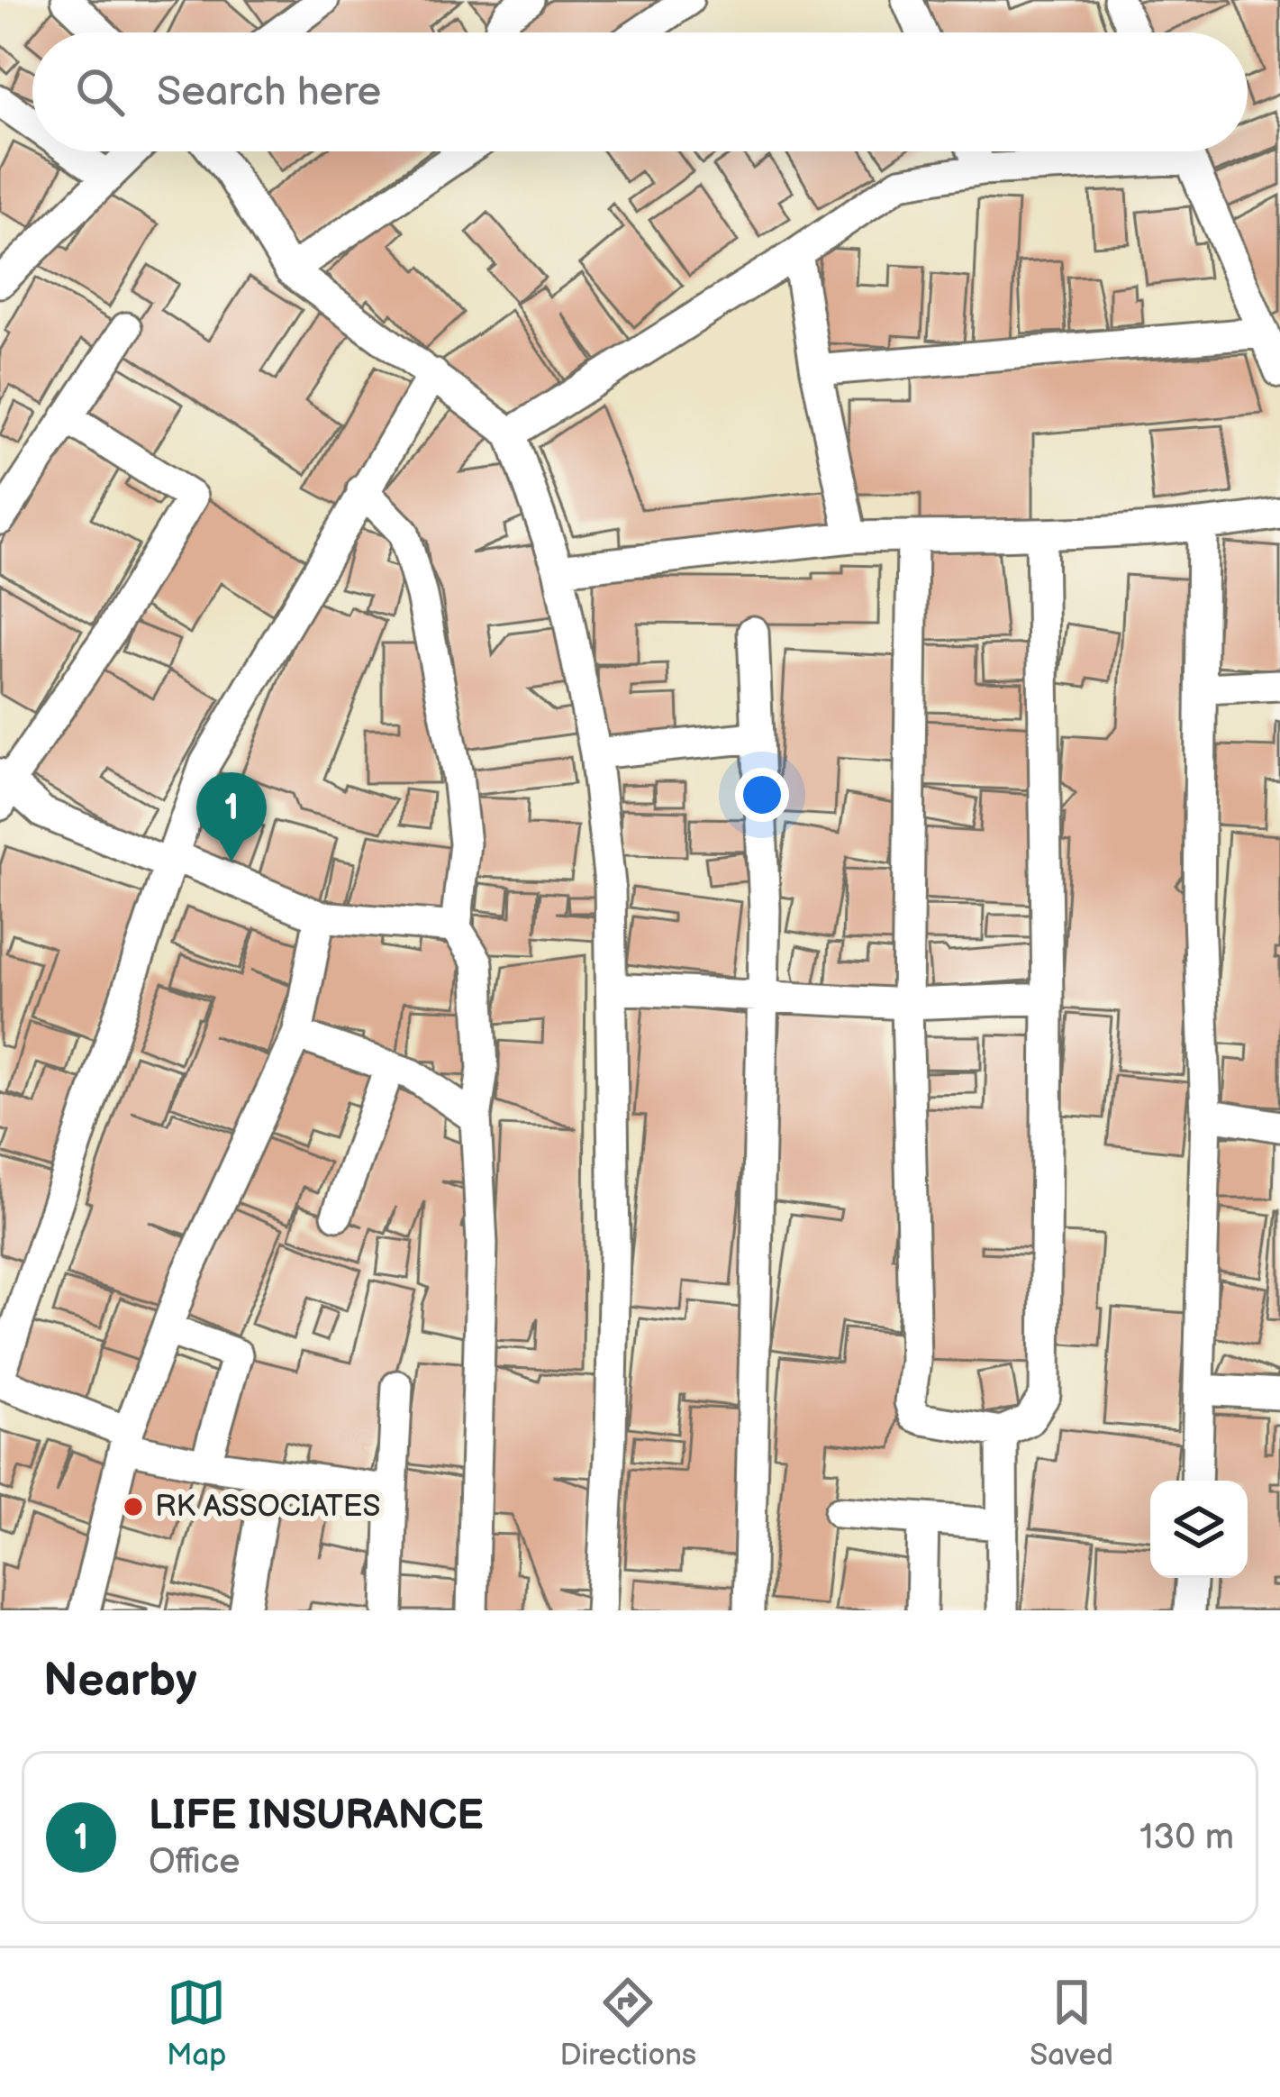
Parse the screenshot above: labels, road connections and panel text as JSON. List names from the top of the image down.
{
  "places": ["RK ASSOCIATES"],
  "page": {
    "search": "Search here",
    "pins": "1",
    "heading": "Nearby",
    "list": [
      {
        "mark": "1",
        "name": "LIFE INSURANCE",
        "note": "Office",
        "value": "130 m"
      }
    ],
    "nav": ["Map", "Directions", "Saved"]
  }
}
